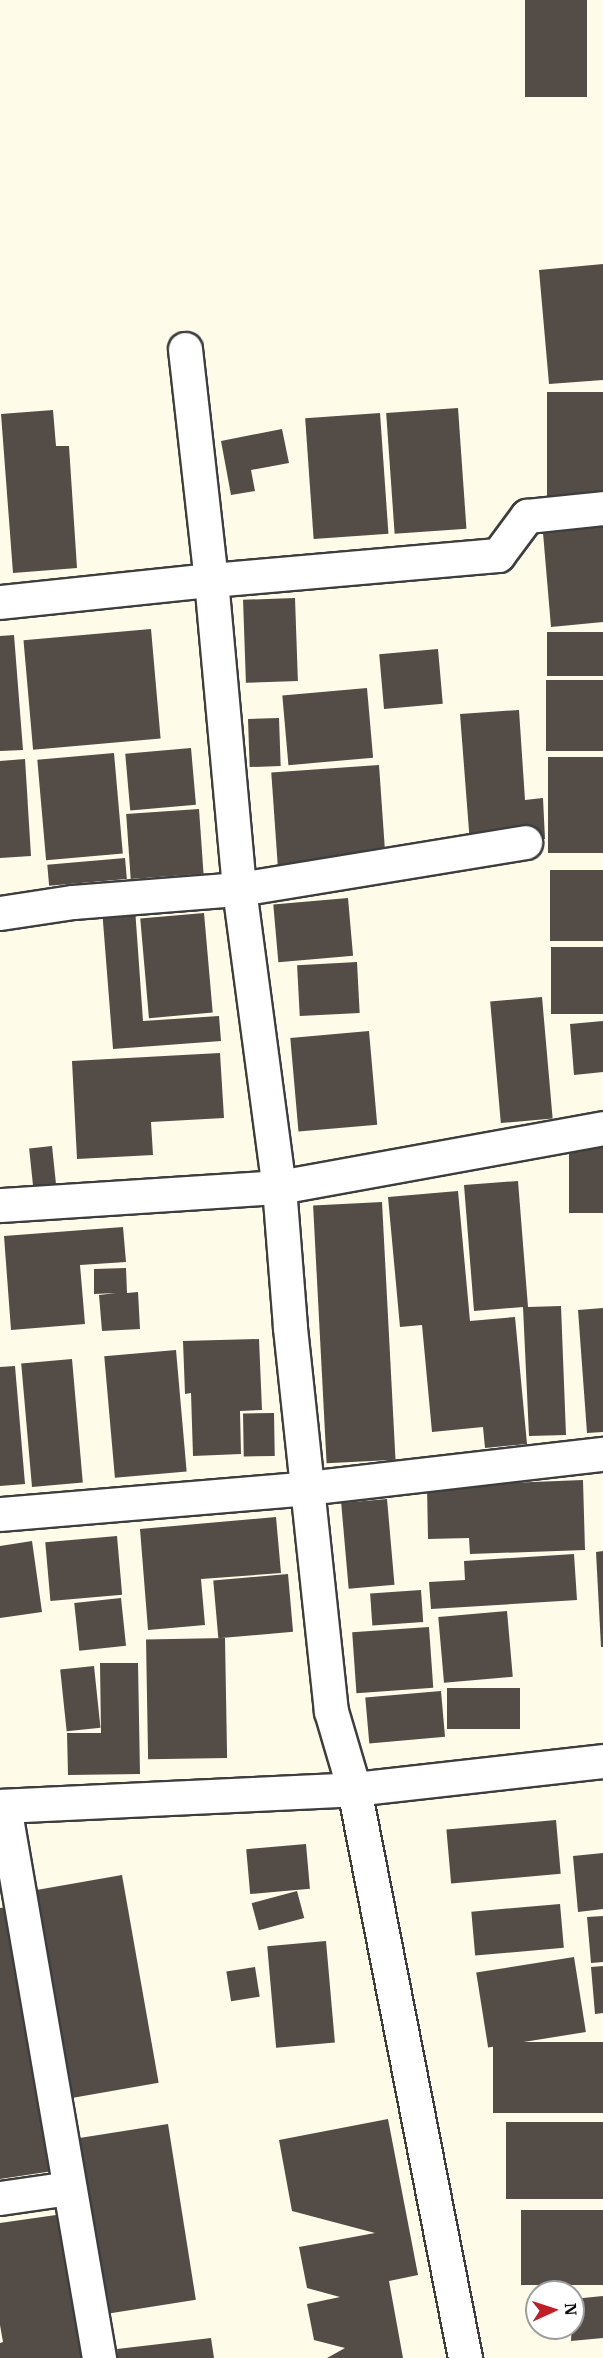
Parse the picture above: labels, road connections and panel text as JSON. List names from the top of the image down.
{
  "north": "right"
}
